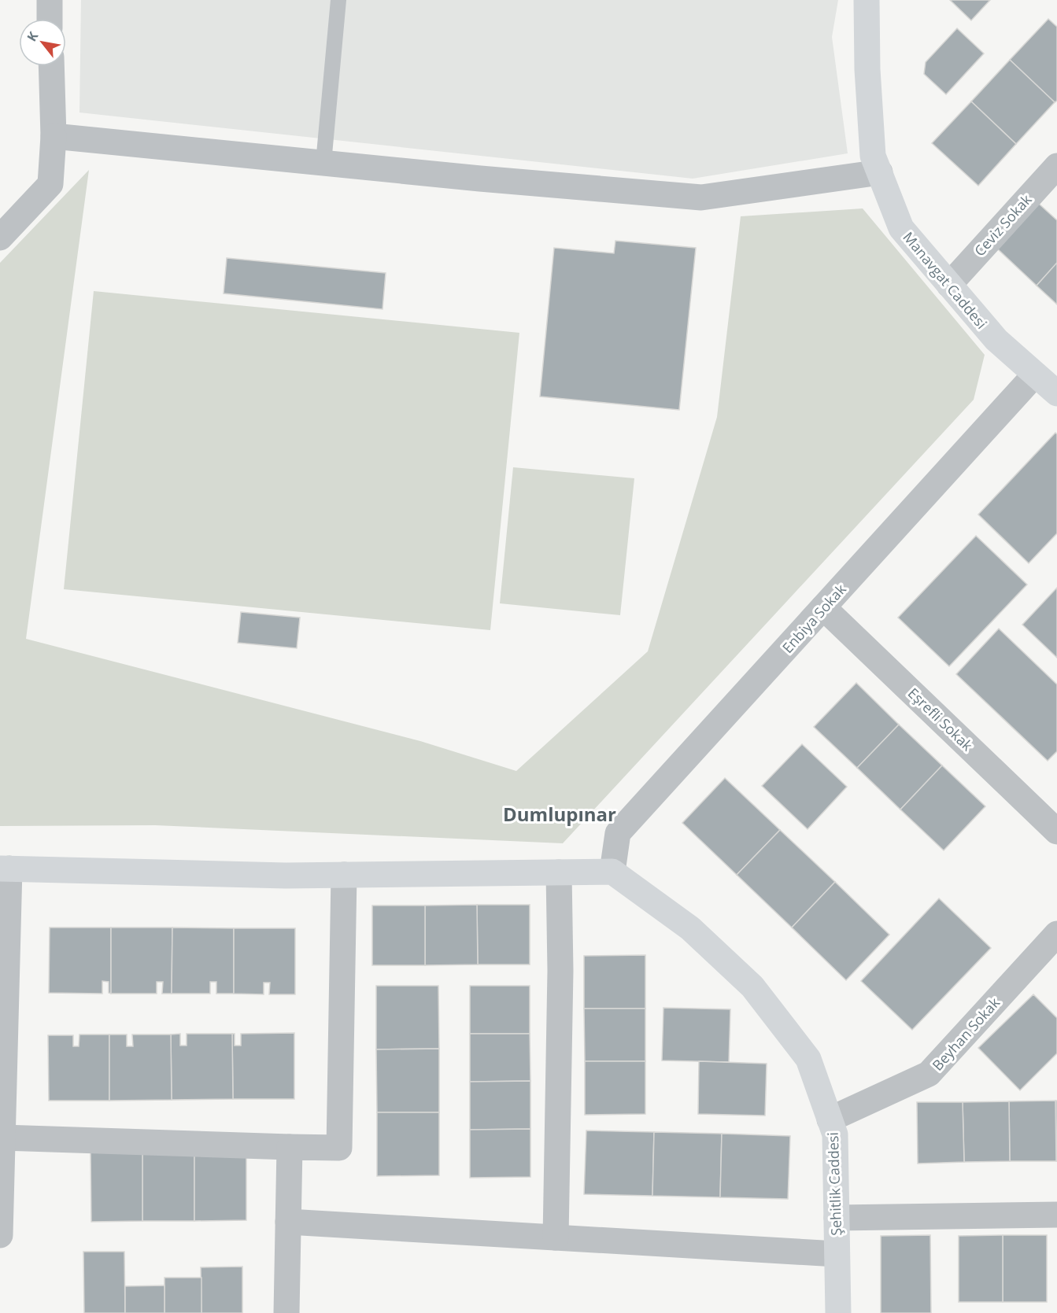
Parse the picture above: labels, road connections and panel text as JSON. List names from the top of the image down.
{
  "streets": {
    "street": [
      "Ceviz Sokak",
      "Manavgat Caddesi",
      "Enbiya Sokak",
      "Eşrefli Sokak",
      "Beyhan Sokak",
      "Şehitlik Caddesi"
    ]
  },
  "crossings": [
    ["Ceviz Sokak", "Manavgat Caddesi"],
    ["Manavgat Caddesi", "Enbiya Sokak"],
    ["Enbiya Sokak", "Eşrefli Sokak"],
    ["Enbiya Sokak", "Şehitlik Caddesi"],
    ["Beyhan Sokak", "Şehitlik Caddesi"]
  ],
  "districts": ["Dumlupınar"],
  "north": "top left"
}
